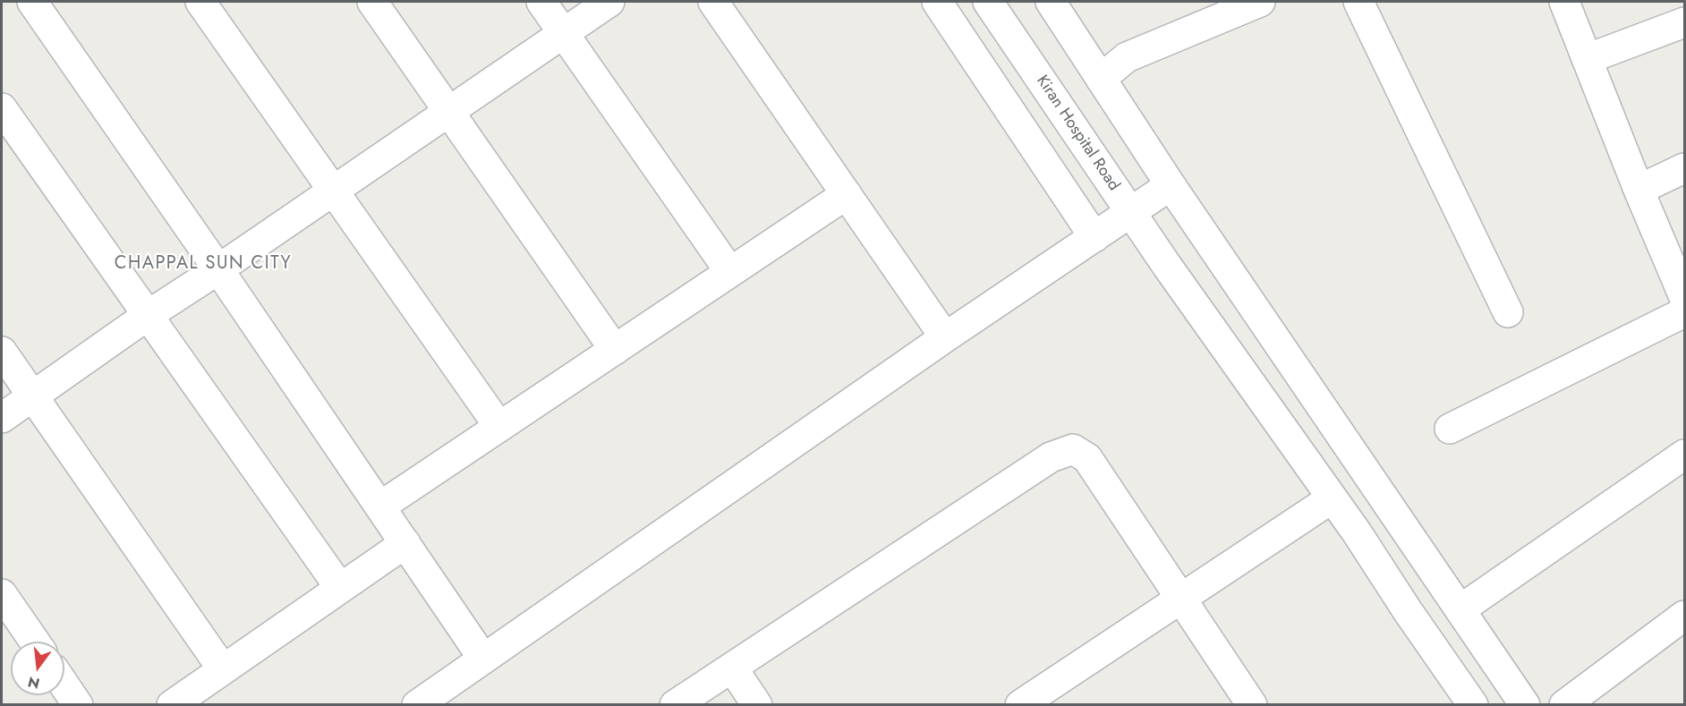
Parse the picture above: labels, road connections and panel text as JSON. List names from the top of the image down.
{
  "streets": {
    "street": ["Kiran Hospital Road"]
  },
  "districts": ["CHAPPAL SUN CITY"],
  "north": "bottom"
}
